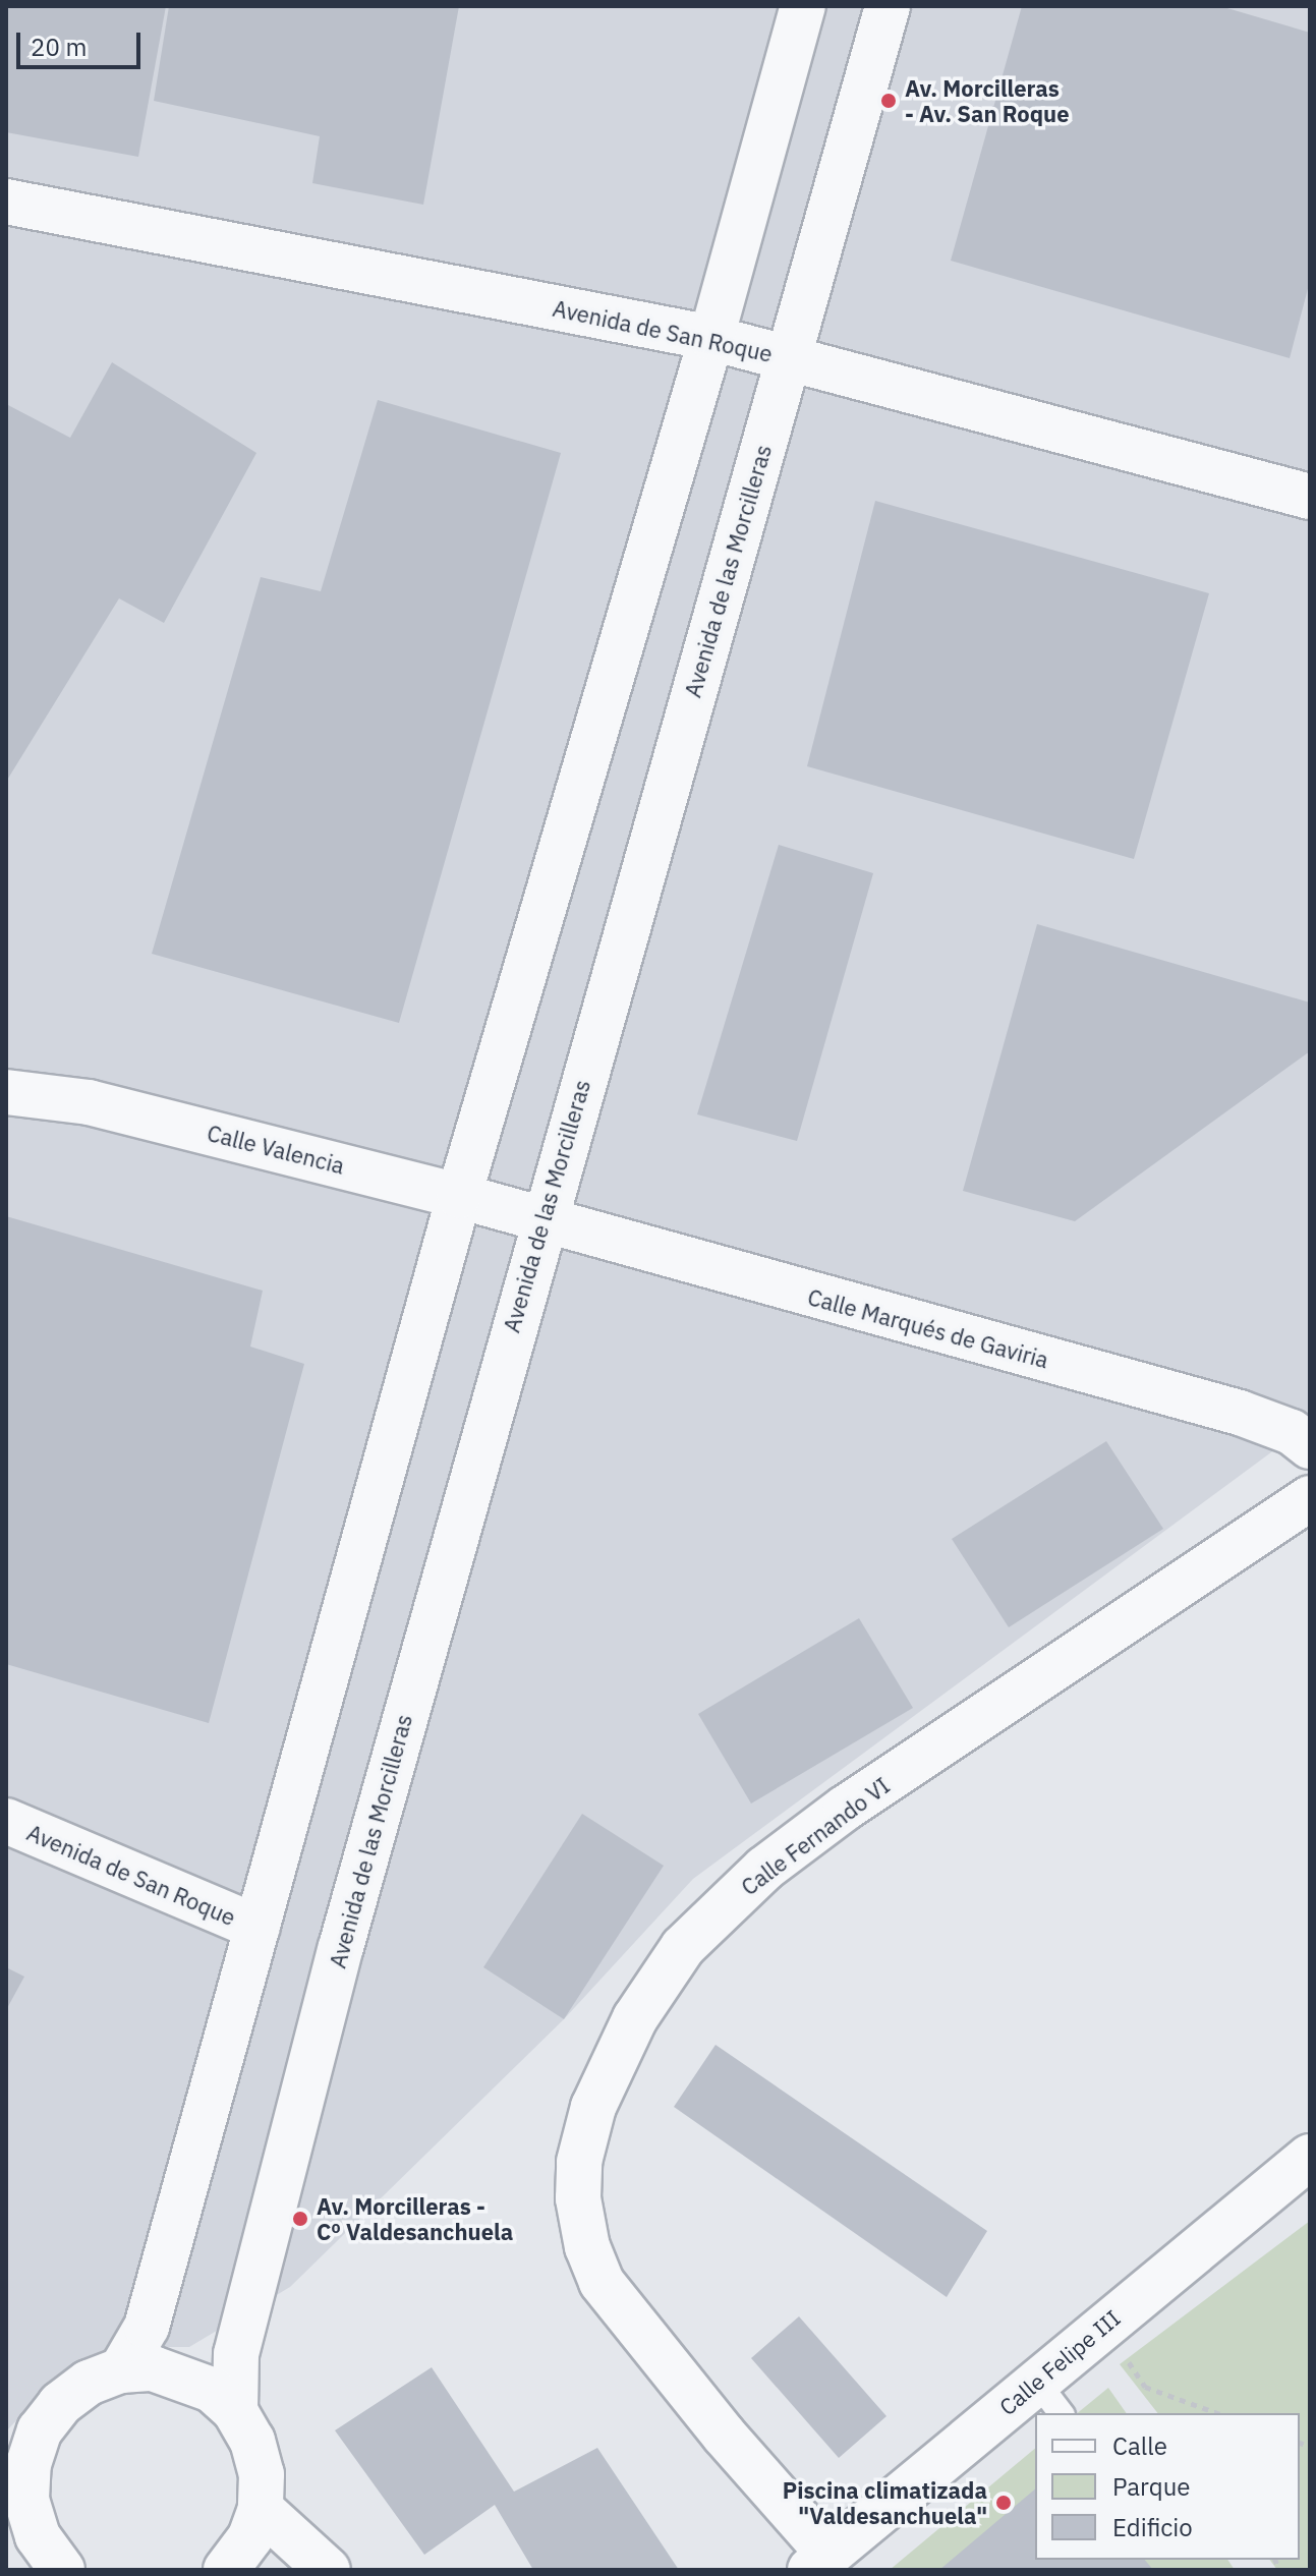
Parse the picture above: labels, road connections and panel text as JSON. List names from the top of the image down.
{
  "streets": {
    "street": [
      "Avenida de San Roque",
      "Avenida de las Morcilleras",
      "Calle Valencia",
      "Calle Marqués de Gaviria",
      "Calle Fernando VI",
      "Calle Felipe III"
    ]
  },
  "crossings": [
    ["Avenida de San Roque", "Avenida de las Morcilleras"],
    ["Avenida de las Morcilleras", "Calle Valencia"],
    ["Avenida de las Morcilleras", "Calle Marqués de Gaviria"],
    ["Calle Valencia", "Calle Marqués de Gaviria"],
    ["Calle Fernando VI", "Calle Felipe III"]
  ],
  "places": ["Av. Morcilleras - Av. San Roque", "Av. Morcilleras - Cº Valdesanchuela", "Piscina climatizada \"Valdesanchuela\""],
  "legend": ["Calle", "Parque", "Edificio"],
  "scale_bar": "20 m"
}
